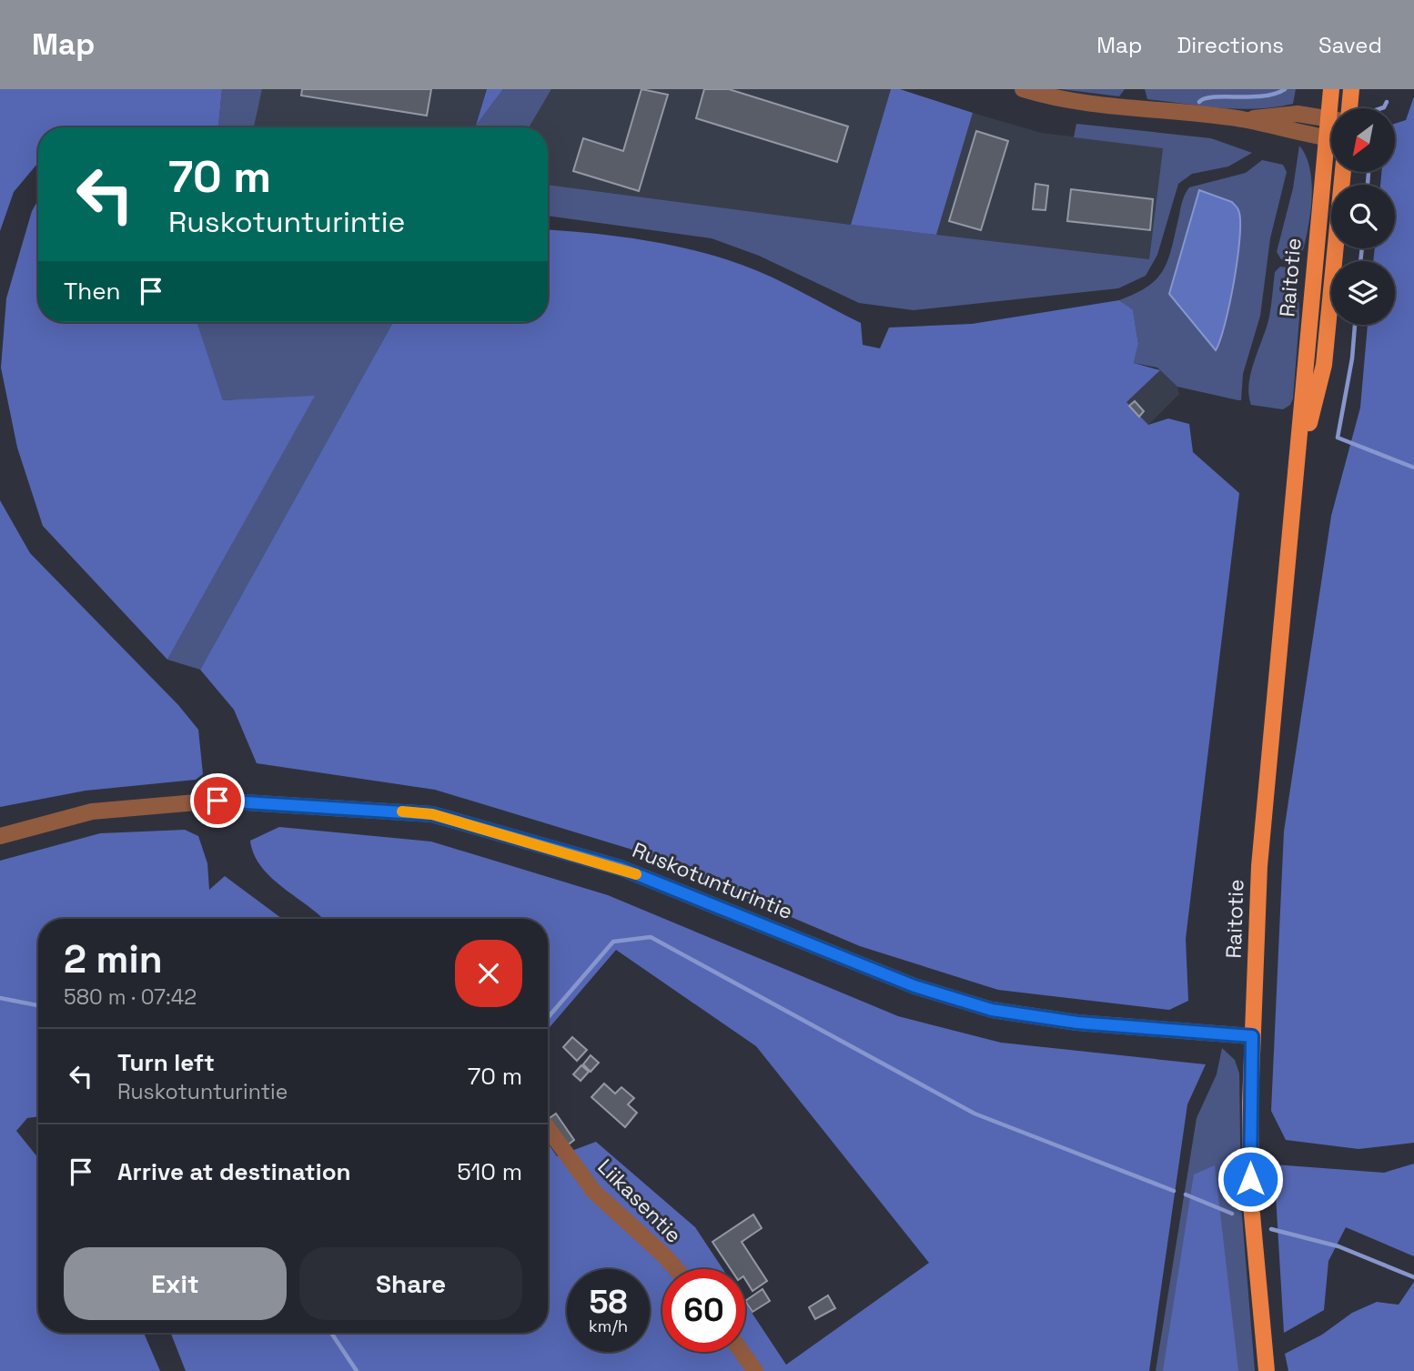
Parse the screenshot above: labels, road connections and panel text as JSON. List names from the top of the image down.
{
  "streets": {
    "main road": ["Raitotie"],
    "street": ["Ruskotunturintie", "Liikasentie"]
  },
  "crossings": [
    ["Raitotie", "Ruskotunturintie"]
  ],
  "north": "bottom left",
  "page": {
    "header": "Map",
    "nav": ["Map", "Directions", "Saved"],
    "turn": ["70 m", "Ruskotunturintie"],
    "then": "Then",
    "heading": ["2 min", "580 m · 07:42"],
    "list": [
      {
        "name": "Turn left",
        "note": "Ruskotunturintie",
        "value": "70 m"
      },
      {
        "name": "Arrive at destination",
        "value": "510 m"
      }
    ],
    "buttons": ["Exit", "Share"],
    "speed": "58 km/h",
    "limit": "60"
  }
}
